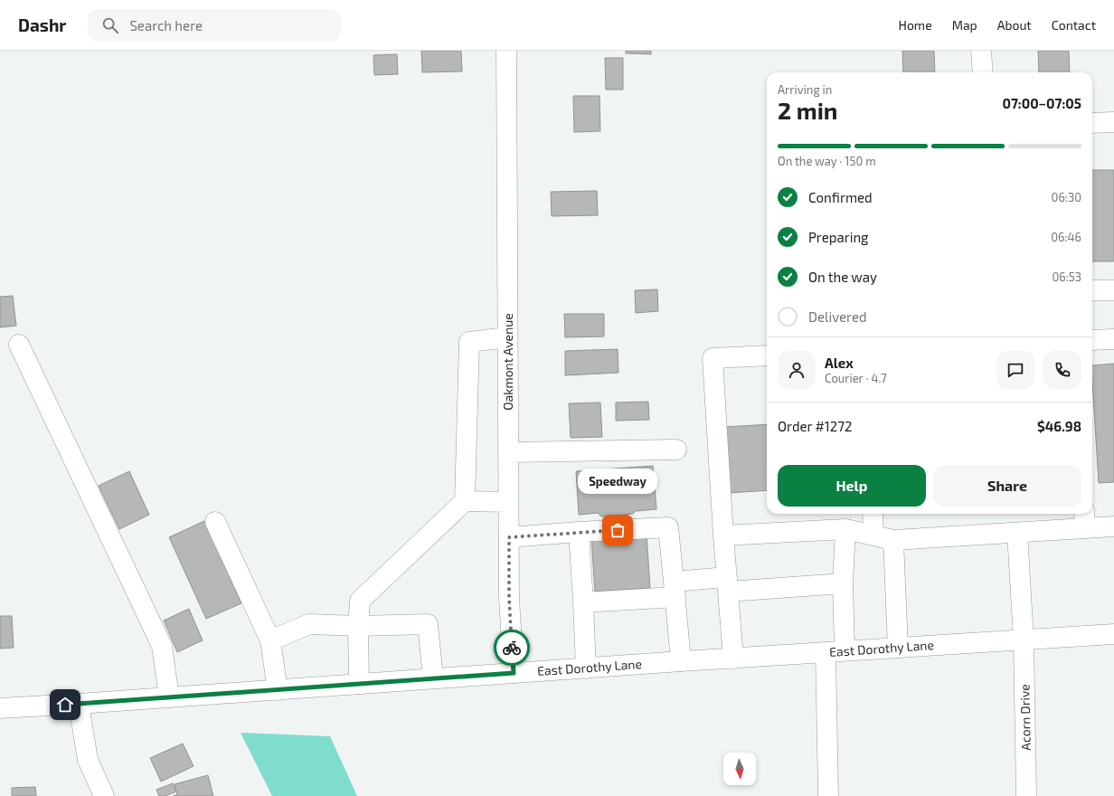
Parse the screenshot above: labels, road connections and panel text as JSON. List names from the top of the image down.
{
  "streets": {
    "main road": ["Oakmont Avenue", "East Dorothy Lane", "Acorn Drive"]
  },
  "crossings": [
    ["Oakmont Avenue", "East Dorothy Lane"],
    ["East Dorothy Lane", "Acorn Drive"]
  ],
  "places": ["Speedway"],
  "north": "bottom",
  "page": {
    "header": "Dashr",
    "search": "Search here",
    "nav": [
      "Home",
      "Map",
      "About",
      "Contact"
    ],
    "heading": ["2 min", "Arriving in", "07:00–07:05"],
    "panel": [
      "Alex",
      "Courier · 4.7",
      "Order #1272",
      "$46.98"
    ],
    "bar": "On the way · 150 m",
    "list": [
      ["Confirmed", "06:30"],
      ["Preparing", "06:46"],
      ["On the way", "06:53"],
      "Delivered"
    ],
    "buttons": ["Help", "Share"],
    "bubble": "Speedway"
  }
}
